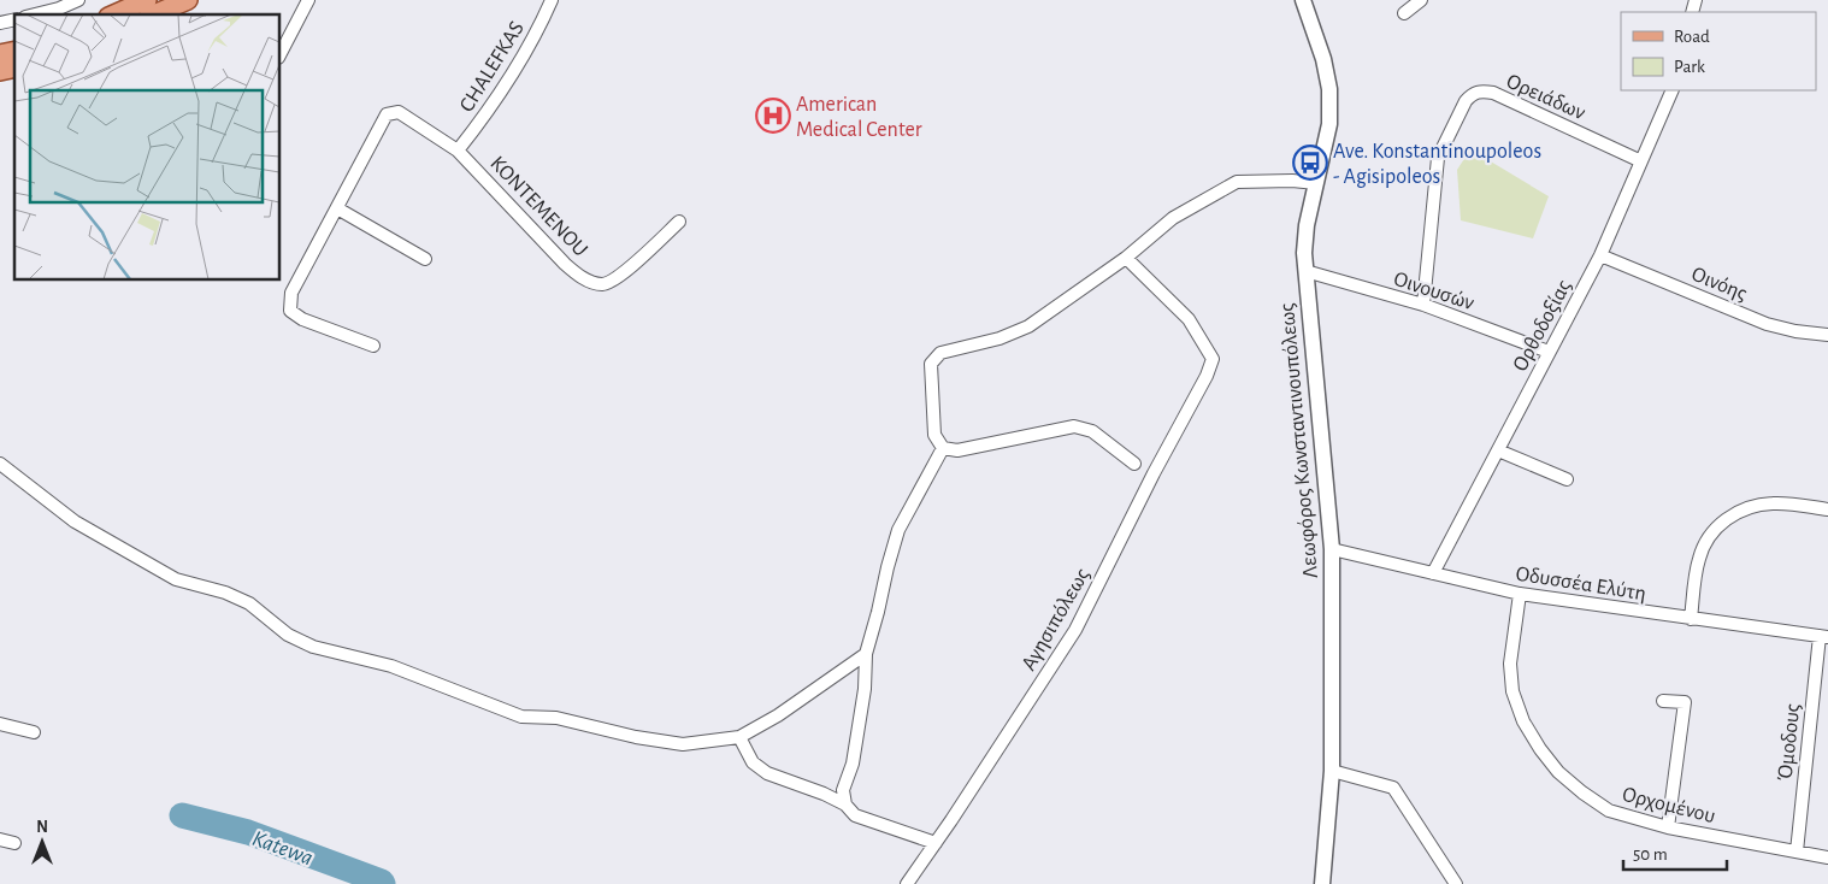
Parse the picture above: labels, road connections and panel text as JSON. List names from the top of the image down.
{
  "streets": {
    "street": [
      "CHALEFKAS",
      "Ορειάδων",
      "KONTEMENOU",
      "Οινόης",
      "Οινουσών",
      "Ορθοδοξίας",
      "Λεωφόρος Κωνσταντινουπόλεως",
      "Οδυσσέα Ελύτη",
      "Αγησιπόλεως",
      "Όμοδους",
      "Ορχομένου"
    ]
  },
  "crossings": [
    ["CHALEFKAS", "KONTEMENOU"],
    ["Ορειάδων", "Οινουσών"],
    ["Ορειάδων", "Ορθοδοξίας"],
    ["Οινόης", "Ορθοδοξίας"],
    ["Οινουσών", "Ορθοδοξίας"],
    ["Οινουσών", "Λεωφόρος Κωνσταντινουπόλεως"],
    ["Ορθοδοξίας", "Οδυσσέα Ελύτη"],
    ["Λεωφόρος Κωνσταντινουπόλεως", "Οδυσσέα Ελύτη"],
    ["Οδυσσέα Ελύτη", "Όμοδους"],
    ["Οδυσσέα Ελύτη", "Ορχομένου"],
    ["Όμοδους", "Ορχομένου"]
  ],
  "water": ["Katewa"],
  "places": {
    "hospital": ["American Medical Center"],
    "bus stop": ["Ave. Konstantinoupoleos - Agisipoleos"]
  },
  "legend": ["Road", "Park"],
  "scale_bar": "50 m",
  "north": "top"
}
